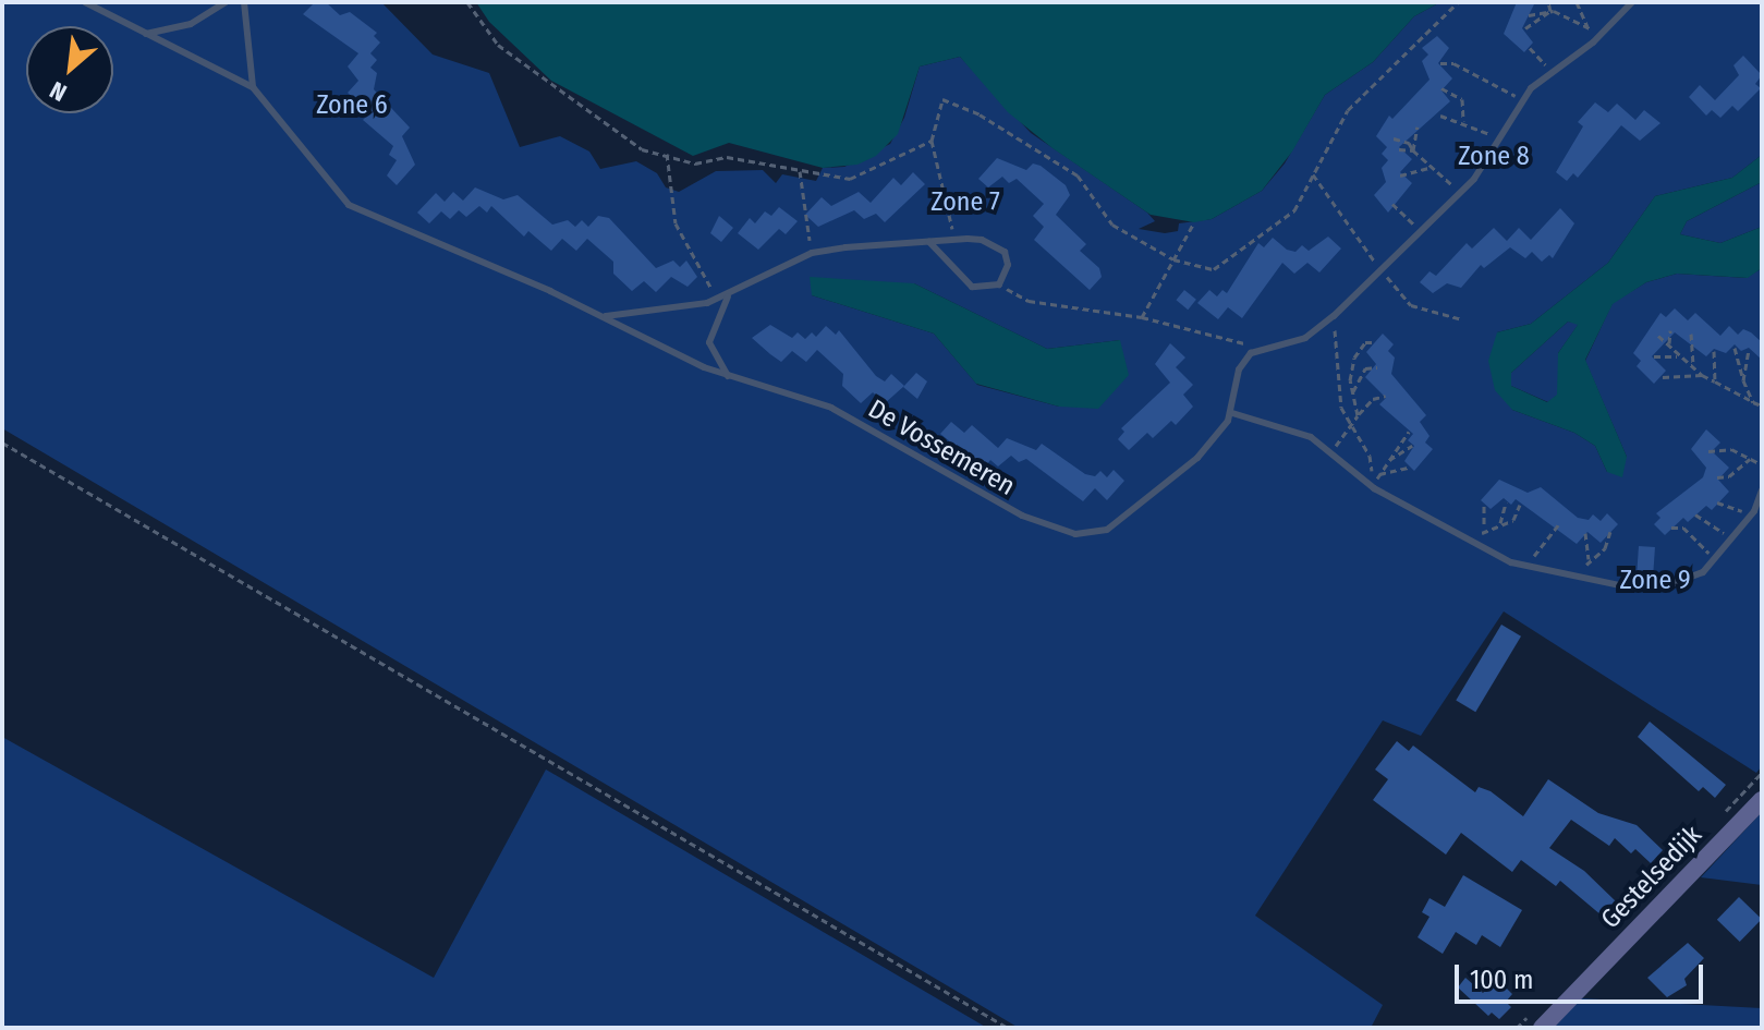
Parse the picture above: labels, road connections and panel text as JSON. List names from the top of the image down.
{
  "streets": {
    "main road": ["Gestelsedijk"],
    "lane": ["De Vossemeren"]
  },
  "parks": [
    "Zone 6",
    "Zone 8",
    "Zone 7",
    "Zone 9"
  ],
  "scale_bar": "100 m",
  "north": "bottom left"
}
